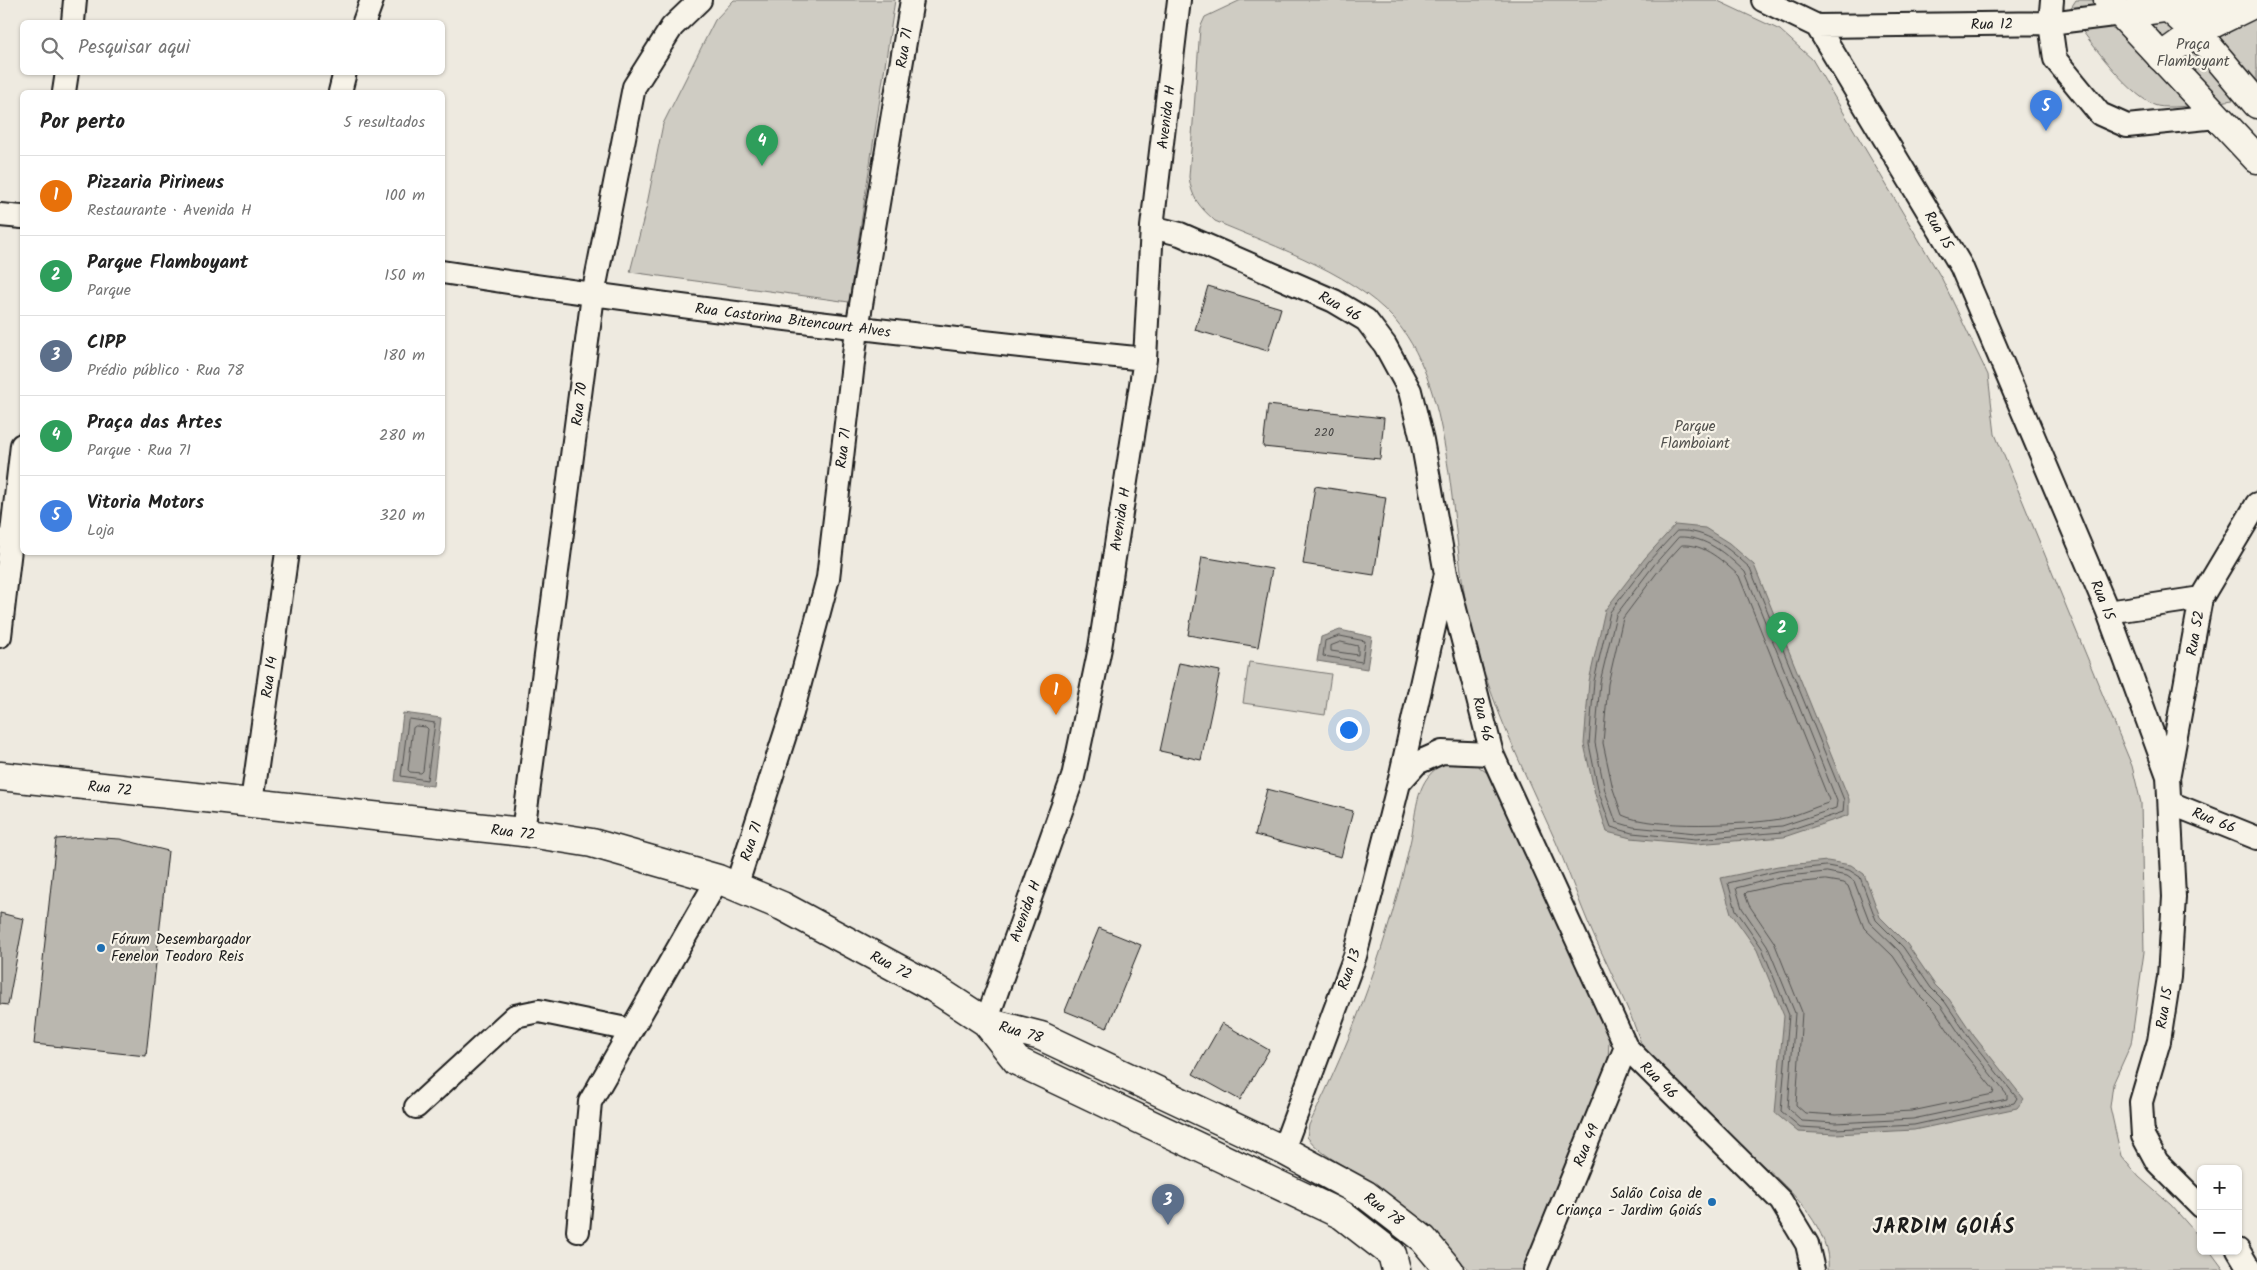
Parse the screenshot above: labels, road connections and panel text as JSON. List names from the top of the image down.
{
  "streets": {
    "main road": ["Rua 12", "Rua 72", "Rua 78"],
    "street": [
      "Rua 71",
      "Avenida H",
      "Rua 15",
      "Rua 46",
      "Rua Castorina Bitencourt Alves",
      "Rua 70",
      "Rua 52",
      "Rua 14",
      "Rua 66",
      "Rua 13",
      "Rua 49"
    ]
  },
  "crossings": [
    ["Rua 12", "Rua 15"],
    ["Rua 71", "Rua Castorina Bitencourt Alves"],
    ["Rua 71", "Rua 72"],
    ["Avenida H", "Rua 46"],
    ["Avenida H", "Rua Castorina Bitencourt Alves"],
    ["Avenida H", "Rua 72"],
    ["Avenida H", "Rua 78"],
    ["Rua 15", "Rua 52"],
    ["Rua 15", "Rua 66"],
    ["Rua 46", "Rua 13"],
    ["Rua 46", "Rua 49"],
    ["Rua Castorina Bitencourt Alves", "Rua 70"],
    ["Rua 70", "Rua 72"],
    ["Rua 14", "Rua 72"],
    ["Rua 72", "Rua 78"],
    ["Rua 13", "Rua 78"]
  ],
  "districts": ["JARDIM GOIÁS"],
  "parks": ["Praça Flamboyant", "Parque Flamboiant"],
  "places": ["Fórum Desembargador Fenelon Teodoro Reis", "Salão Coisa de Criança - Jardim Goiás"],
  "house_numbers": ["220"],
  "page": {
    "search": "Pesquisar aqui",
    "pins": [
      "5",
      "4",
      "2",
      "1",
      "3"
    ],
    "heading": ["Por perto", "5 resultados"],
    "list": [
      {
        "mark": "1",
        "name": "Pizzaria Pirineus",
        "note": "Restaurante · Avenida H",
        "value": "100 m"
      },
      {
        "mark": "2",
        "name": "Parque Flamboyant",
        "note": "Parque",
        "value": "150 m"
      },
      {
        "mark": "3",
        "name": "CIPP",
        "note": "Prédio público · Rua 78",
        "value": "180 m"
      },
      {
        "mark": "4",
        "name": "Praça das Artes",
        "note": "Parque · Rua 71",
        "value": "280 m"
      },
      {
        "mark": "5",
        "name": "Vitoria Motors",
        "note": "Loja",
        "value": "320 m"
      }
    ],
    "map_buttons": ["+", "−"]
  }
}
